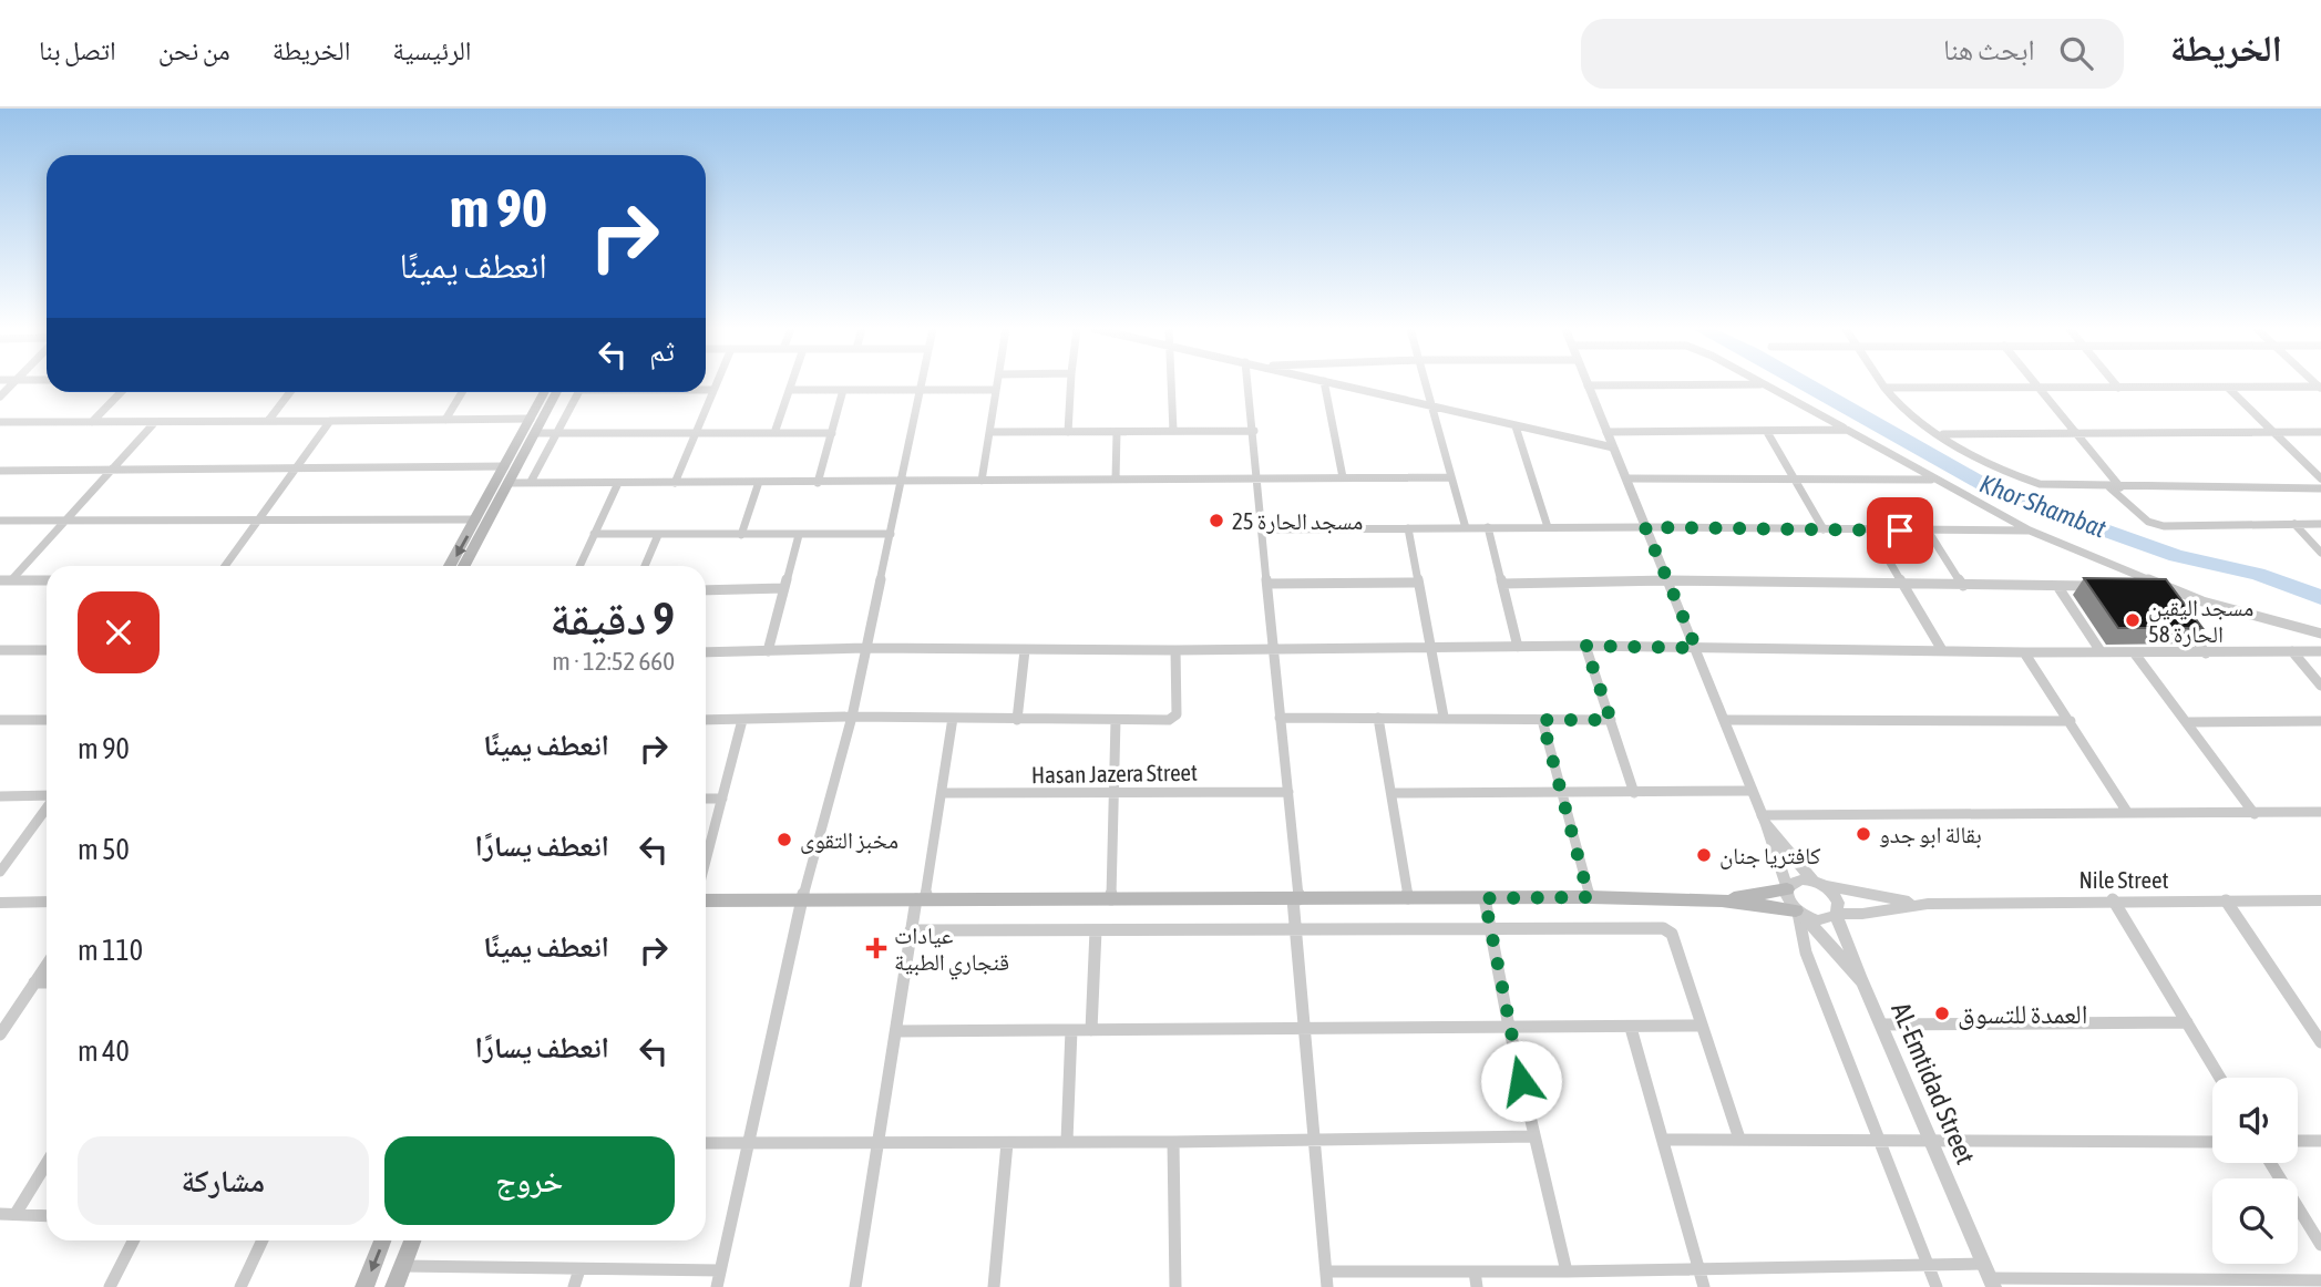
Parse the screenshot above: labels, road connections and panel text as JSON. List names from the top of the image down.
{
  "streets": {
    "street": ["Hasan Jazera Street", "Nile Street", "AL-Emtidad Street"]
  },
  "crossings": [
    ["Nile Street", "AL-Emtidad Street"]
  ],
  "water": ["Khor Shambat"],
  "places": {
    "other": [
      "مسجد الحارة 25",
      "مسجد اليقين الحارة 58",
      "بقالة ابو جدو",
      "مخبز التقوى",
      "كافتريا جنان",
      "العمدة للتسوق"
    ],
    "health": ["عيادات قنجاري الطبية"]
  },
  "page": {
    "header": "الخريطة",
    "search": "ابحث هنا",
    "nav": [
      "الرئيسية",
      "الخريطة",
      "من نحن",
      "اتصل بنا"
    ],
    "turn": ["90 m", "انعطف يمينًا"],
    "then": "ثم",
    "heading": ["9 دقيقة", "660 m · 12:52"],
    "list": [
      {
        "name": "انعطف يمينًا",
        "value": "90 m"
      },
      {
        "name": "انعطف يسارًا",
        "value": "50 m"
      },
      {
        "name": "انعطف يمينًا",
        "value": "110 m"
      },
      {
        "name": "انعطف يسارًا",
        "value": "40 m"
      }
    ],
    "buttons": ["خروج", "مشاركة"]
  }
}
